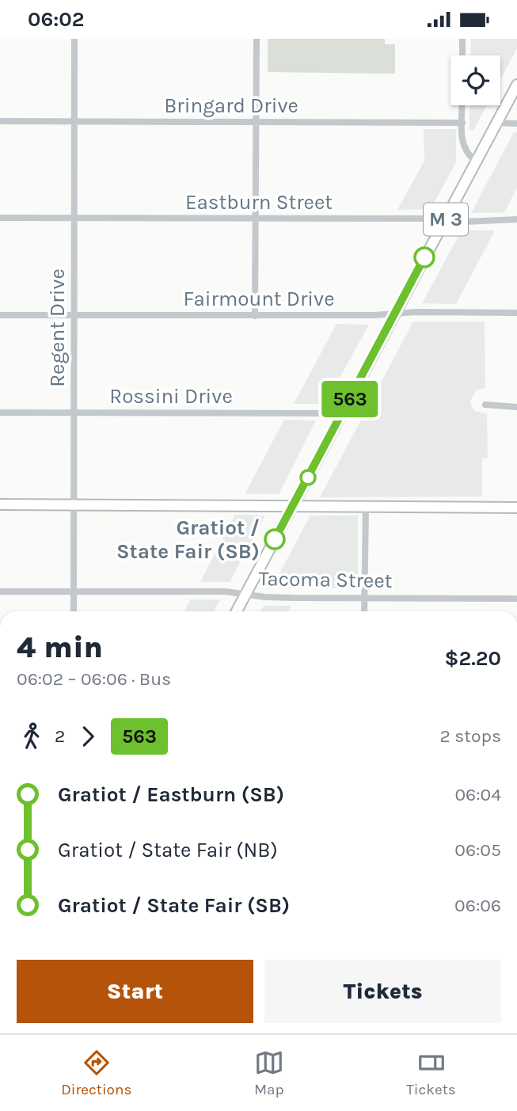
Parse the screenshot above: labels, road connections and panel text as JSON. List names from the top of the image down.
{
  "streets": {
    "main road": ["M 3"],
    "street": [
      "Bringard Drive",
      "Eastburn Street",
      "Fairmount Drive",
      "Regent Drive",
      "Rossini Drive",
      "Tacoma Street"
    ]
  },
  "crossings": [
    ["Bringard Drive", "Regent Drive"],
    ["Eastburn Street", "M 3"],
    ["Eastburn Street", "Regent Drive"],
    ["M 3", "Fairmount Drive"],
    ["M 3", "Rossini Drive"],
    ["M 3", "Tacoma Street"],
    ["Fairmount Drive", "Regent Drive"],
    ["Regent Drive", "Rossini Drive"],
    ["Regent Drive", "Tacoma Street"]
  ],
  "places": ["Gratiot / State Fair (SB)"],
  "lines": ["bus line 563"],
  "page": {
    "status": "06:02",
    "on_map": "563",
    "heading": ["4 min", "06:02 – 06:06 · Bus", "$2.20"],
    "legs": ["2", "563", "2 stops"],
    "list": [
      {
        "name": "Gratiot / Eastburn (SB)",
        "value": "06:04"
      },
      {
        "name": "Gratiot / State Fair (NB)",
        "value": "06:05"
      },
      {
        "name": "Gratiot / State Fair (SB)",
        "value": "06:06"
      }
    ],
    "buttons": ["Start", "Tickets"],
    "tabs": ["Directions", "Map", "Tickets"]
  }
}
